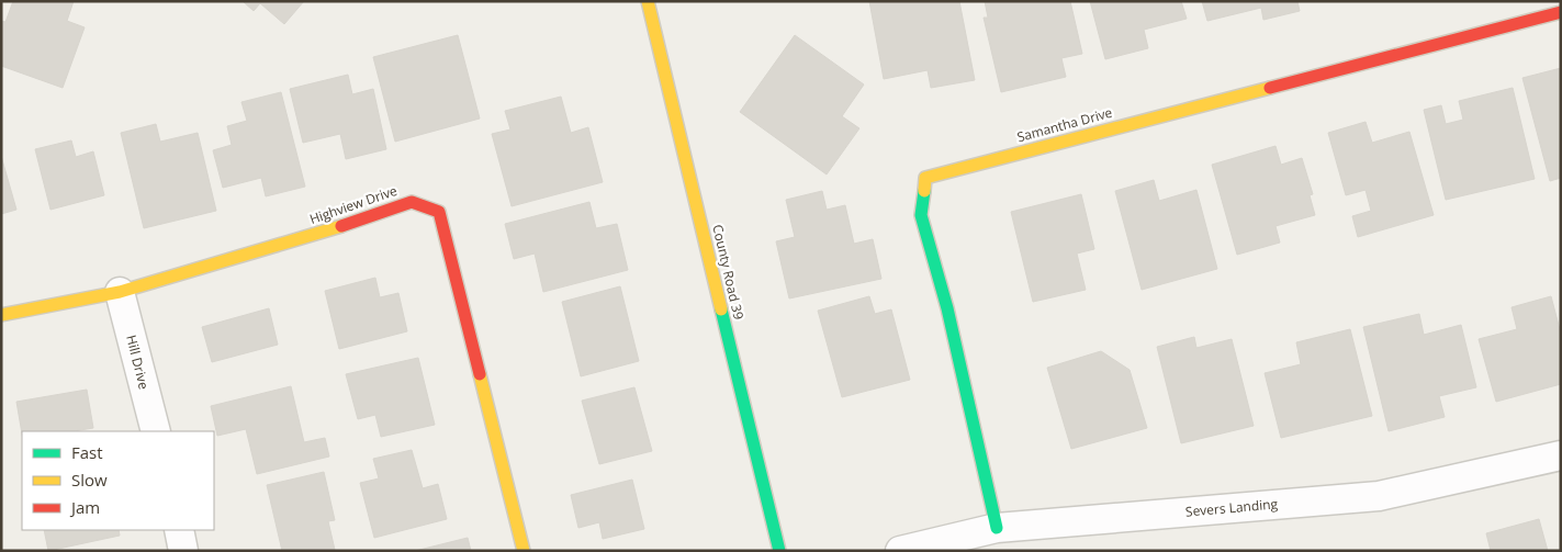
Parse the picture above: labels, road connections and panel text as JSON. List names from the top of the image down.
{
  "streets": {
    "street": [
      "Samantha Drive",
      "Highview Drive",
      "County Road 39",
      "Hill Drive",
      "Severs Landing"
    ]
  },
  "crossings": [
    ["Samantha Drive", "Severs Landing"],
    ["Highview Drive", "Hill Drive"]
  ],
  "legend": ["Fast", "Slow", "Jam"]
}
